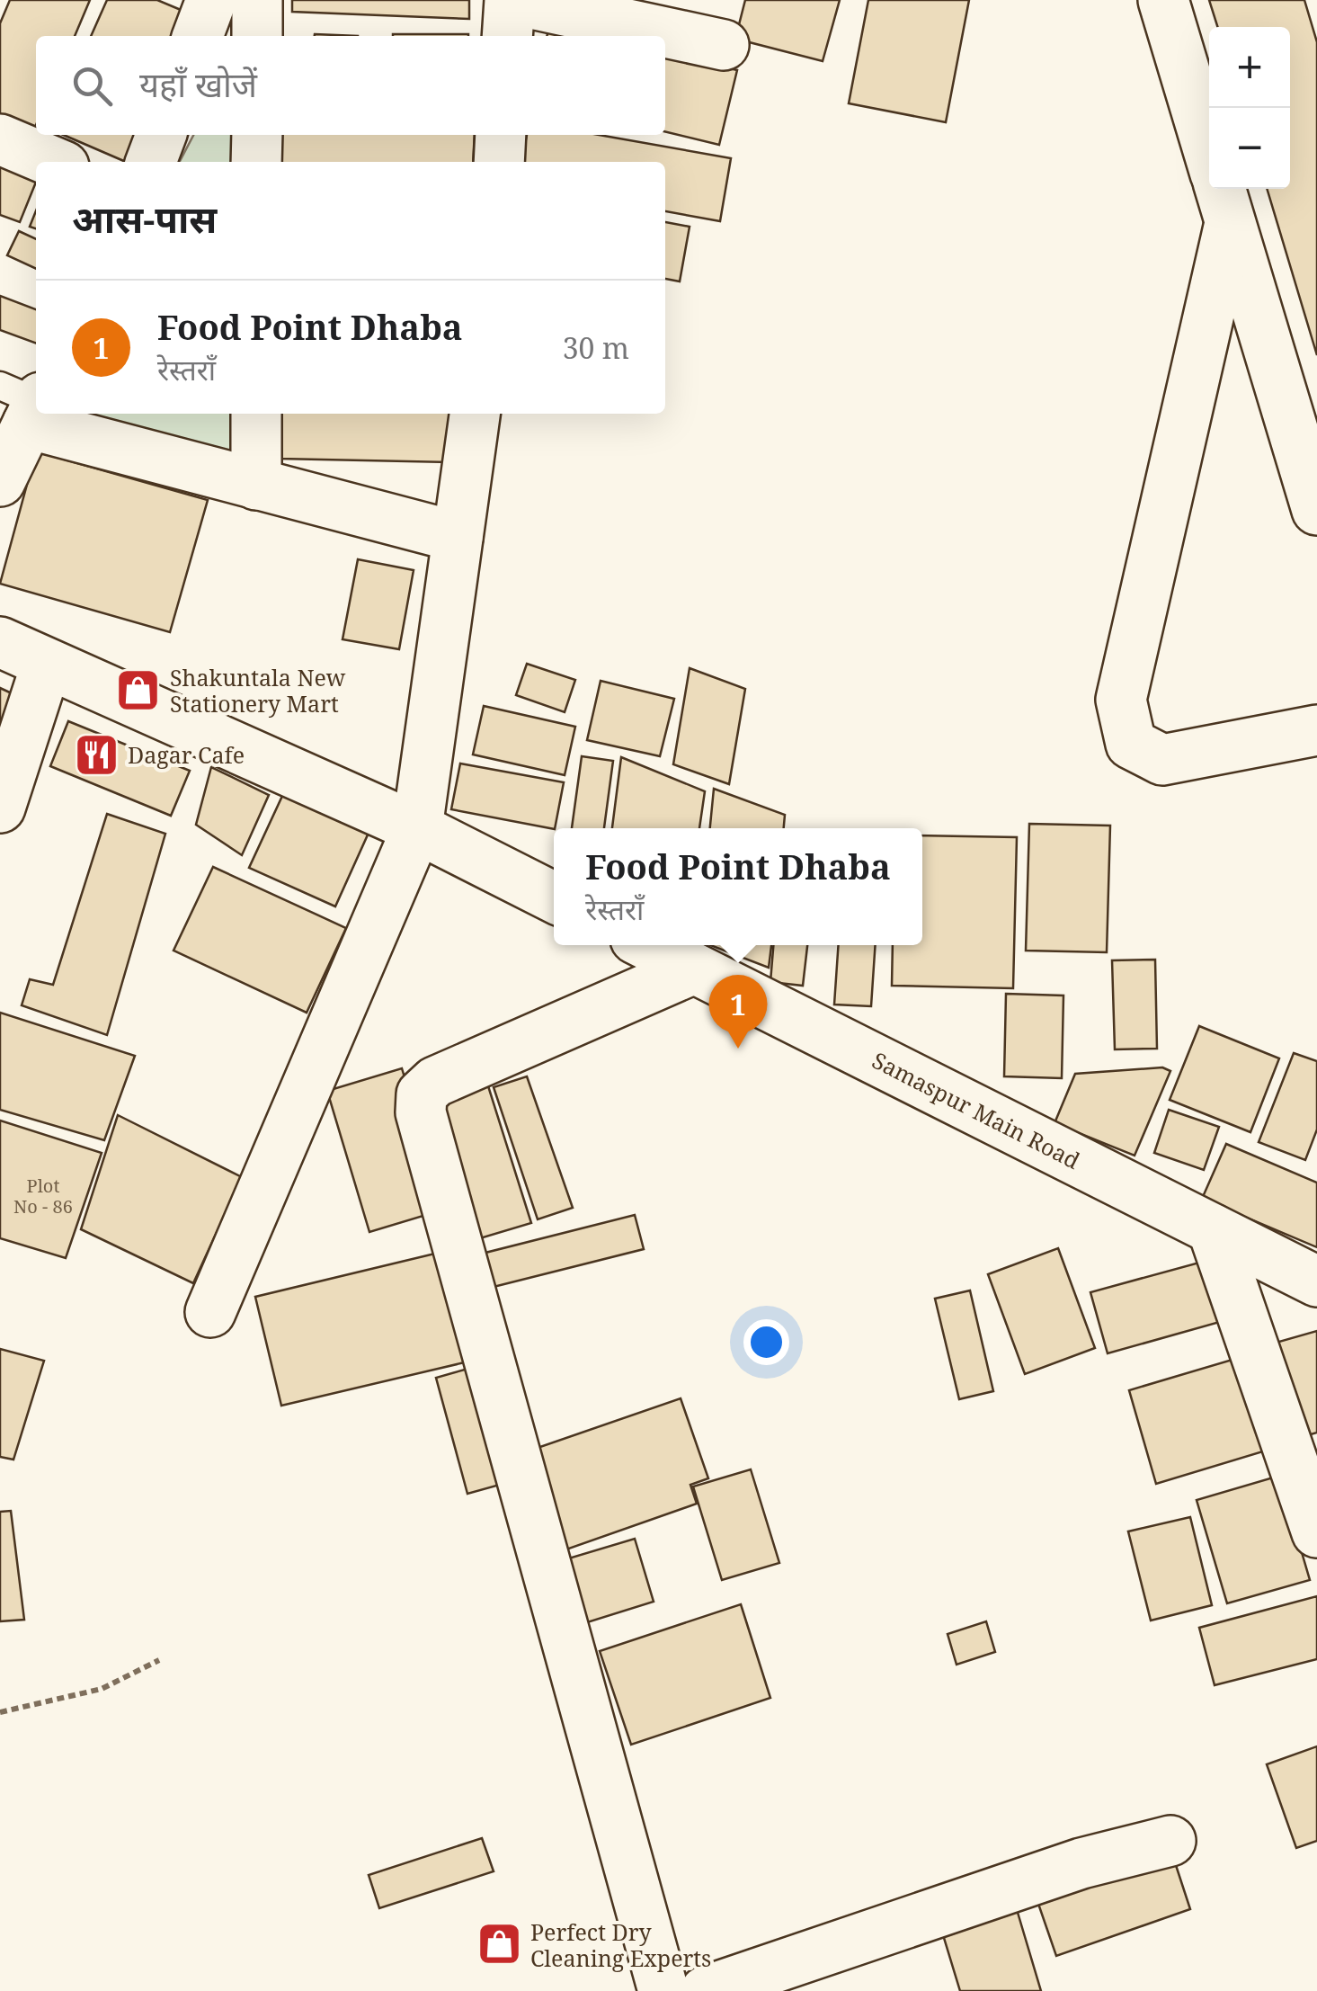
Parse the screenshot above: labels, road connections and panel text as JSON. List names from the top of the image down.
{
  "streets": {
    "street": ["Samaspur Main Road"]
  },
  "places": {
    "shop": ["Shakuntala New Stationery Mart", "Perfect Dry Cleaning Experts"],
    "restaurant": ["Dagar Cafe"]
  },
  "house_numbers": ["Plot No - 86"],
  "page": {
    "map_buttons": ["+", "−"],
    "search": "यहाँ खोजें",
    "heading": "आस-पास",
    "list": [
      {
        "mark": "1",
        "name": "Food Point Dhaba",
        "note": "रेस्तराँ",
        "value": "30 m"
      }
    ],
    "popup": ["Food Point Dhaba", "रेस्तराँ"],
    "pins": "1"
  }
}
